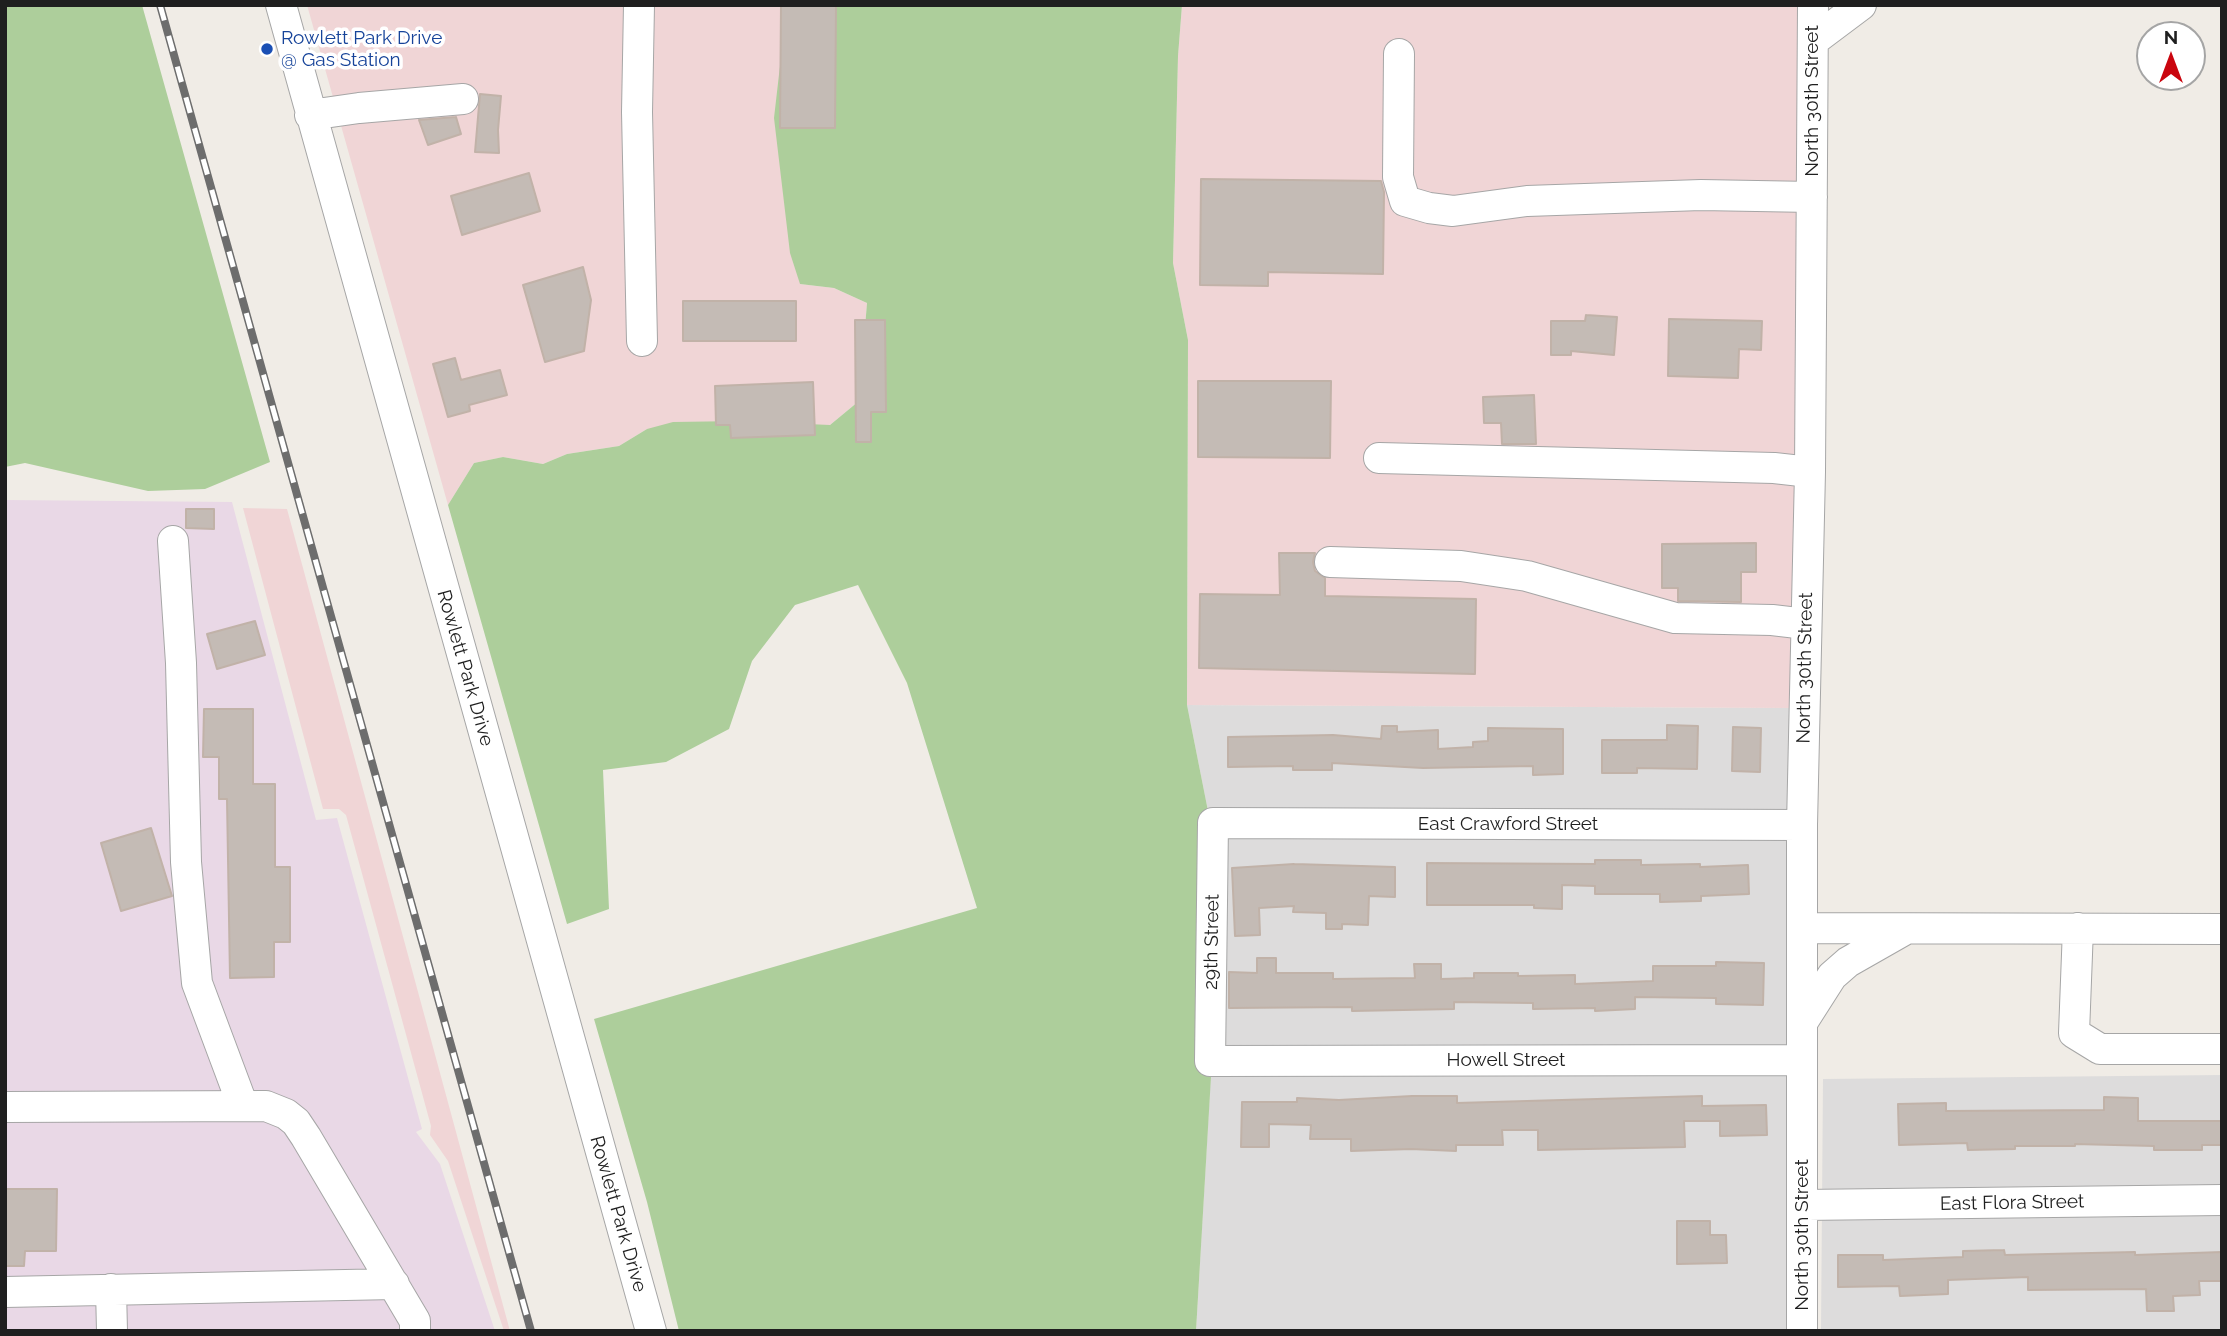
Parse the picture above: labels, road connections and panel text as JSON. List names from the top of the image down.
{
  "streets": {
    "street": [
      "North 30th Street",
      "Rowlett Park Drive",
      "East Crawford Street",
      "29th Street",
      "Howell Street",
      "East Flora Street"
    ]
  },
  "crossings": [
    ["North 30th Street", "East Crawford Street"],
    ["North 30th Street", "Howell Street"],
    ["North 30th Street", "East Flora Street"],
    ["East Crawford Street", "29th Street"],
    ["29th Street", "Howell Street"]
  ],
  "places": ["Rowlett Park Drive @ Gas Station"],
  "north": "top"
}
